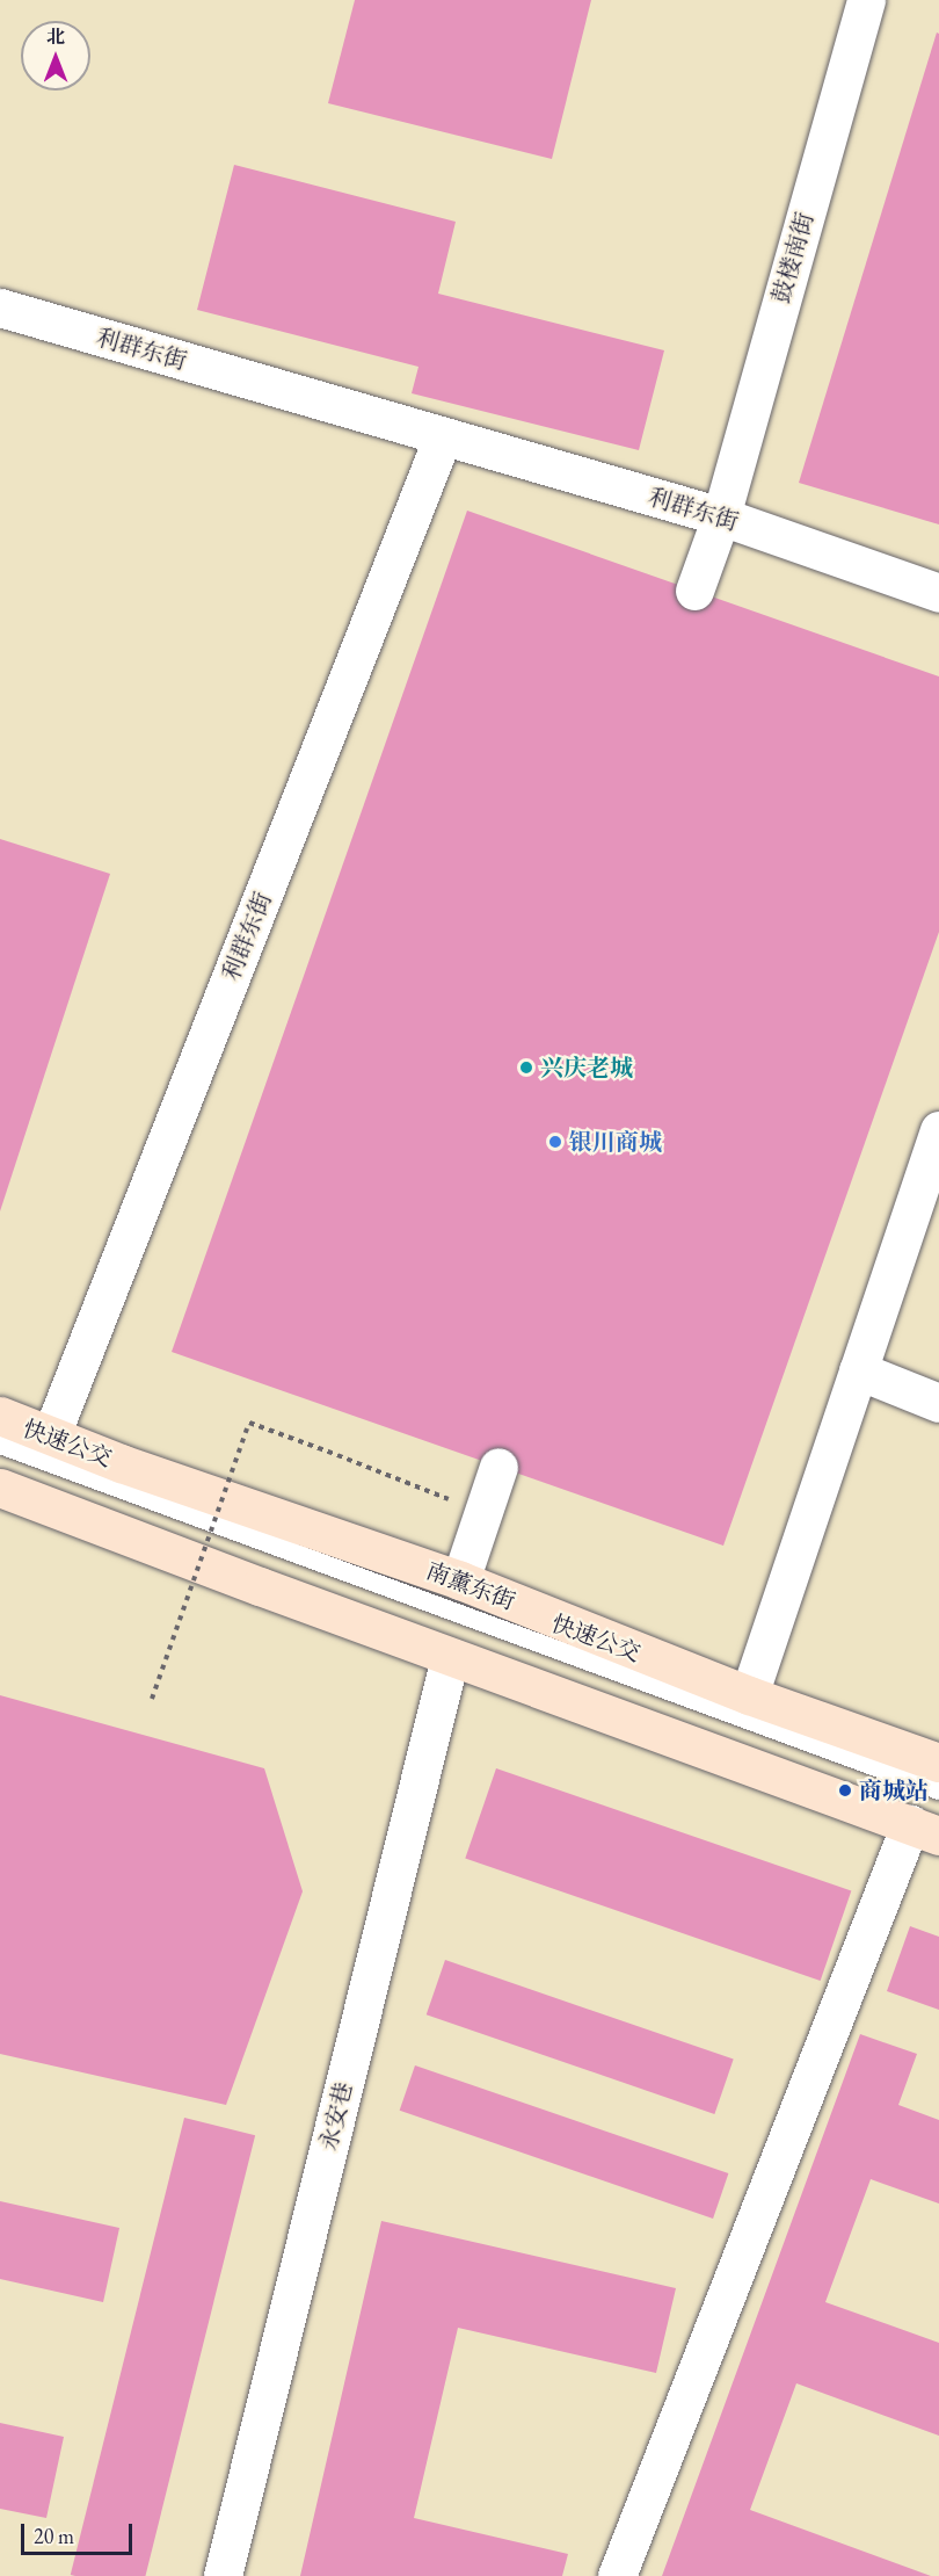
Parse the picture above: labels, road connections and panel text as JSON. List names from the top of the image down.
{
  "streets": {
    "main road": ["南薰东街"],
    "street": ["鼓楼南街", "利群东街", "永安巷"],
    "lane": ["快速公交"]
  },
  "crossings": [
    ["鼓楼南街", "利群东街"],
    ["利群东街", "南薰东街"]
  ],
  "places": ["兴庆老城", "银川商城", "商城站"],
  "scale_bar": "20 m",
  "north": "top"
}
